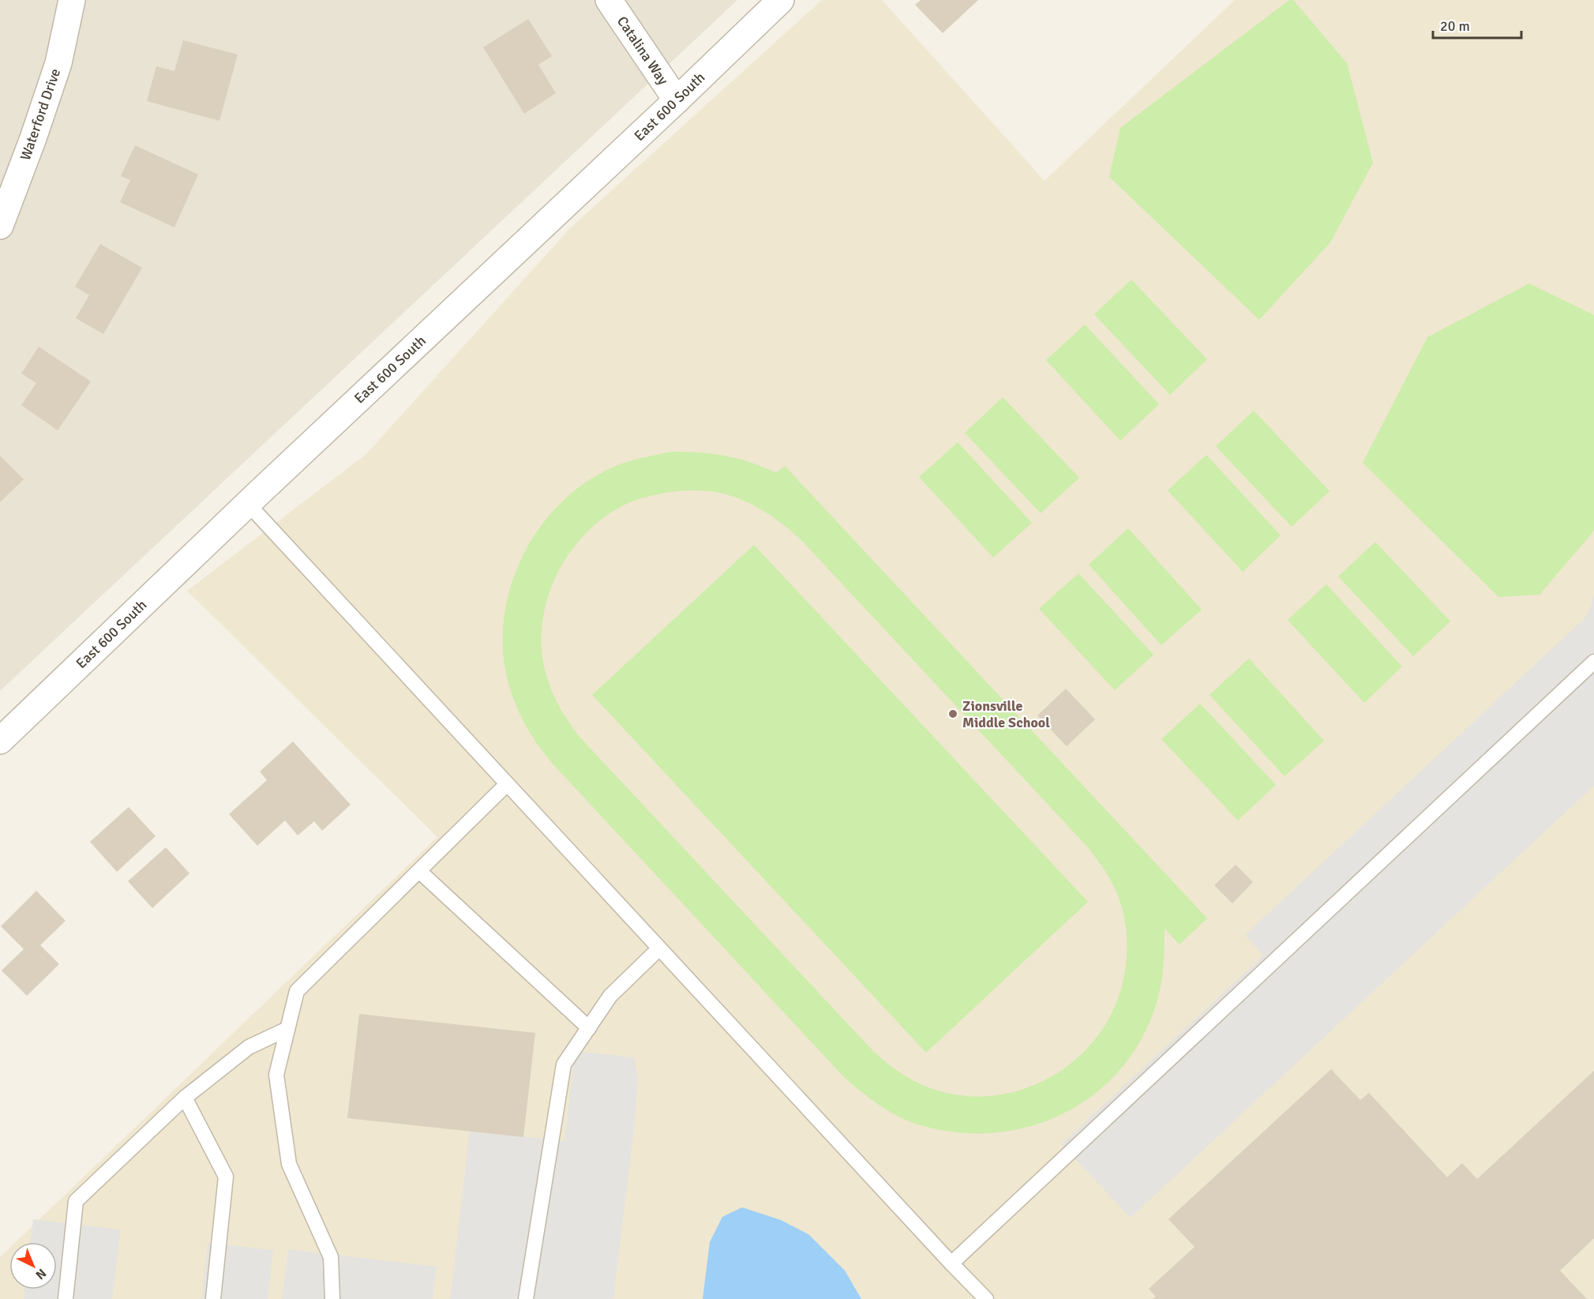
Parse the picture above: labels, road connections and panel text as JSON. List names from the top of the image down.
{
  "streets": {
    "street": ["Catalina Way", "East 600 South", "Waterford Drive"]
  },
  "crossings": [
    ["Catalina Way", "East 600 South"]
  ],
  "places": ["Zionsville Middle School"],
  "scale_bar": "20 m",
  "north": "bottom right"
}
